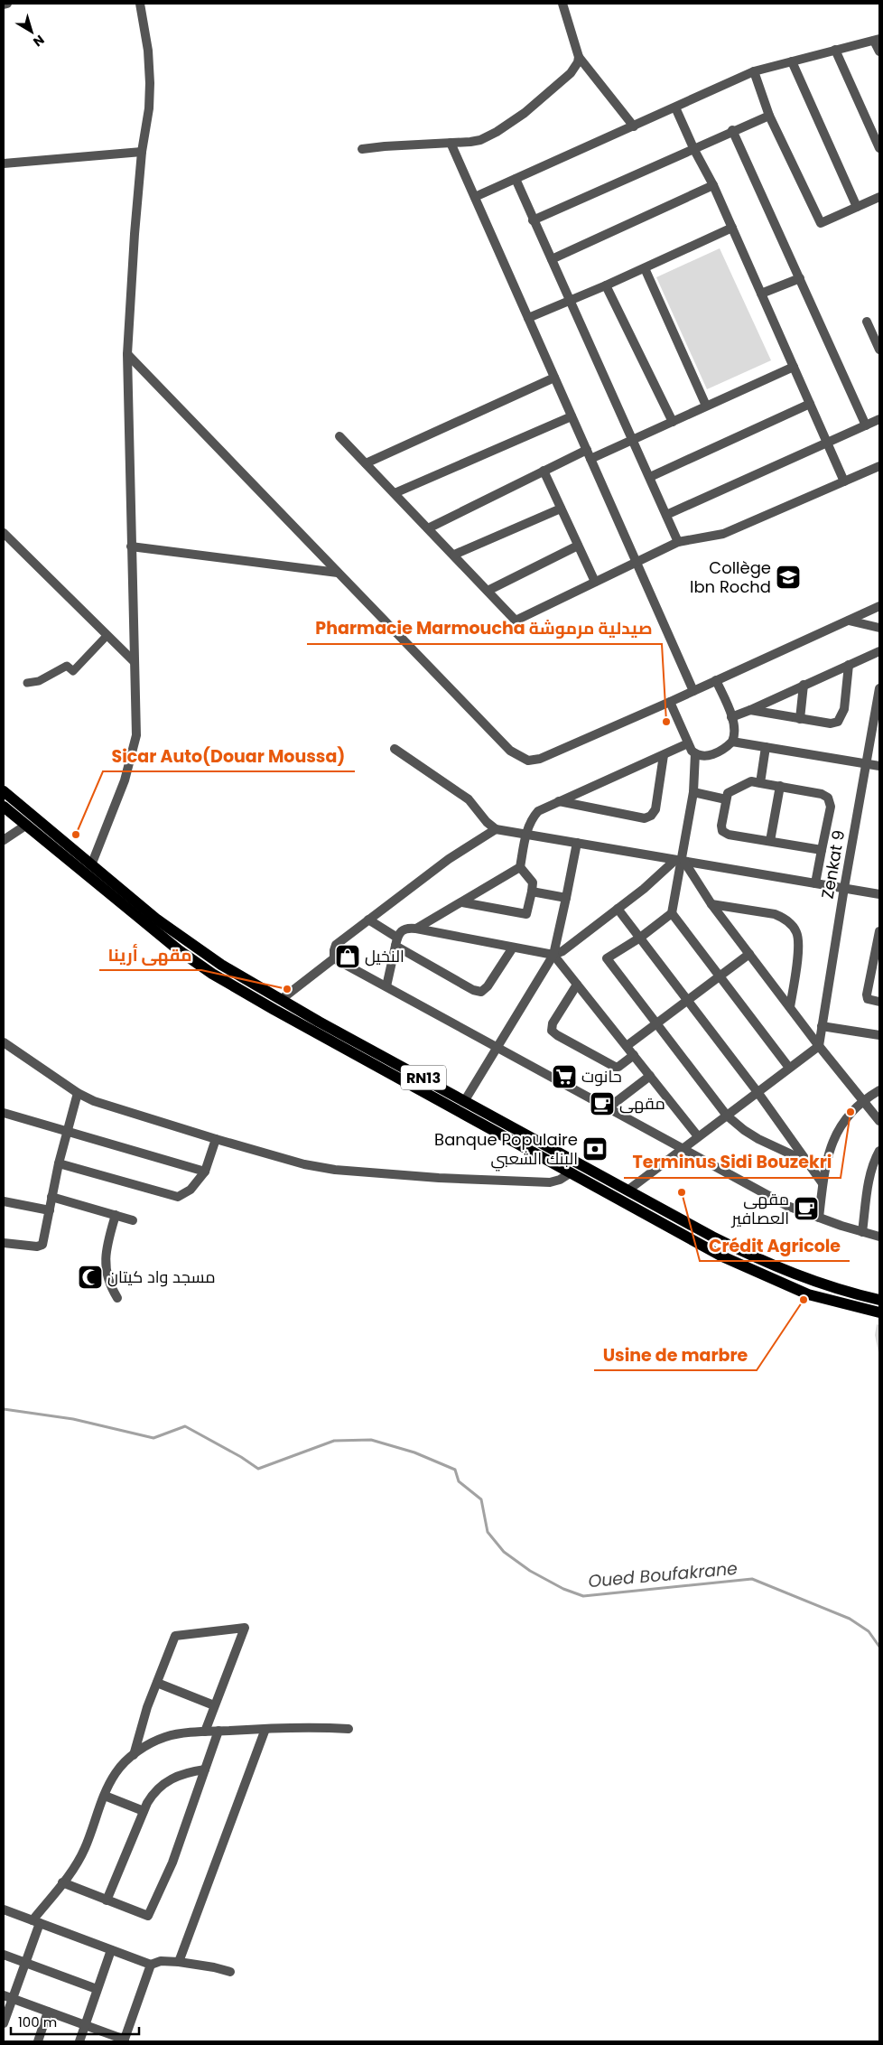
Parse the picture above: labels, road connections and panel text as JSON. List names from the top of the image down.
{
  "streets": {
    "main road": ["RN13"],
    "street": ["Zenkat 9"]
  },
  "water": ["Oued Boufakrane"],
  "places": {
    "school or university": ["Collège Ibn Rochd"],
    "other": [
      "Pharmacie Marmoucha صيدلية مرموشة",
      "Sicar Auto(Douar Moussa)",
      "مقهى أرينا",
      "Terminus Sidi Bouzekri",
      "Crédit Agricole",
      "Usine de marbre"
    ],
    "shop": ["النخيل"],
    "supermarket": ["حانوت"],
    "cafe": ["مقهى", "مقهى العصافير"],
    "bank": ["Banque Populaire البنك الشعبي"],
    "mosque": ["مسجد واد كيتان"]
  },
  "scale_bar": "100 m",
  "north": "bottom right"
}
